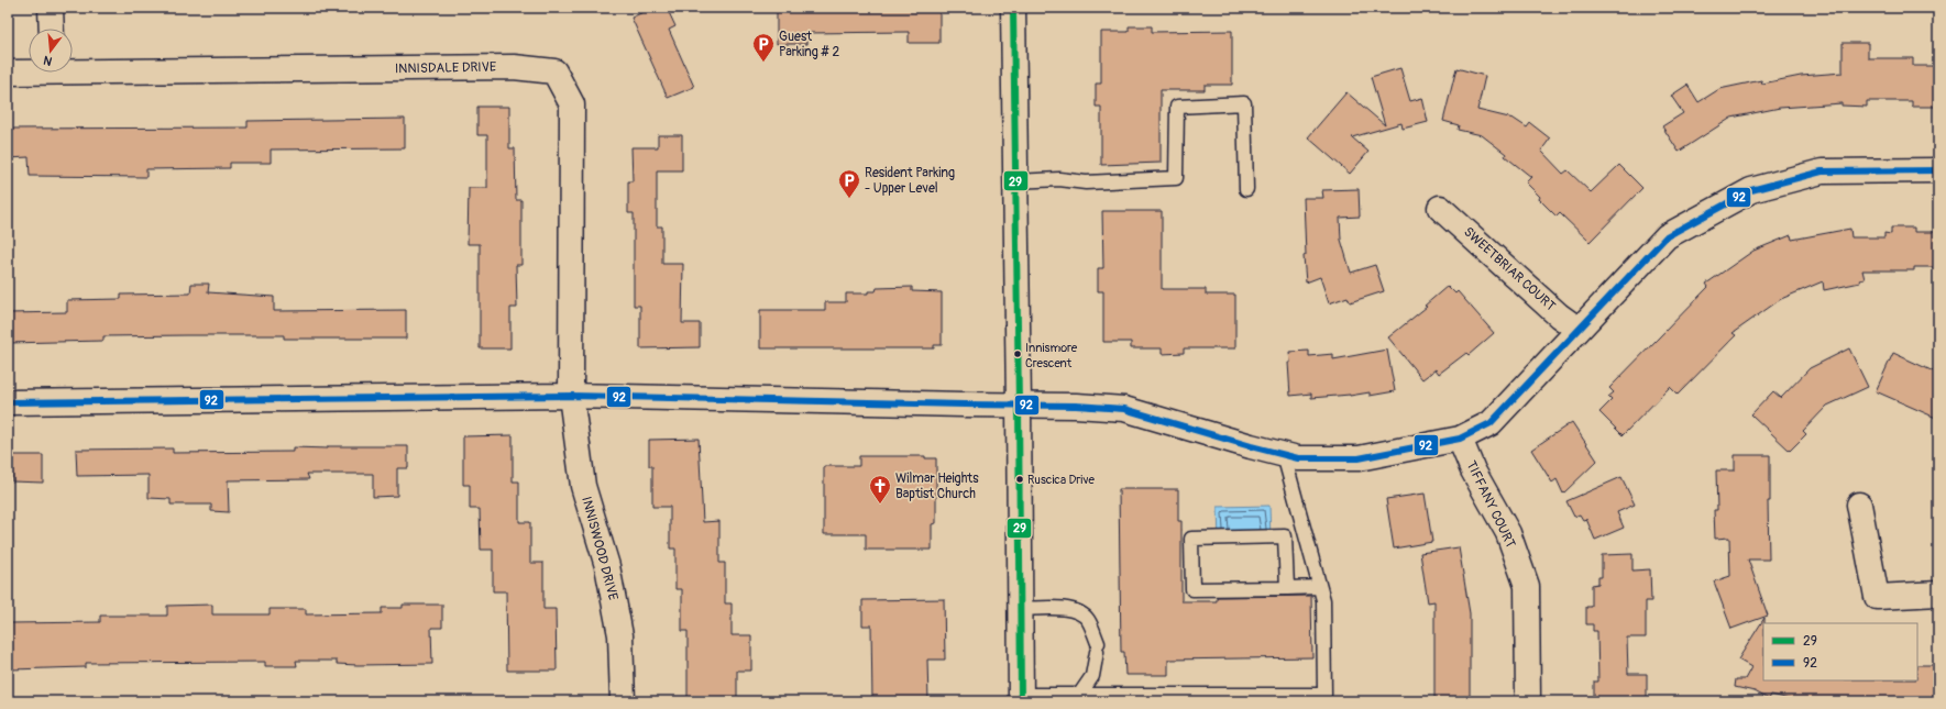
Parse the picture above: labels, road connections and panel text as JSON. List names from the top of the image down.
{
  "streets": {
    "street": [
      "INNISDALE DRIVE",
      "SWEETBRIAR COURT",
      "TIFFANY COURT",
      "INNISWOOD DRIVE"
    ]
  },
  "crossings": [
    ["INNISDALE DRIVE", "INNISWOOD DRIVE"]
  ],
  "places": {
    "parking": ["Guest Parking # 2", "Resident Parking - Upper Level"],
    "other": ["Innismore Crescent", "Ruscica Drive"],
    "church": ["Wilmar Heights Baptist Church"]
  },
  "lines": ["transit line 29", "transit line 92"],
  "legend": ["29", "92"],
  "north": "bottom"
}
